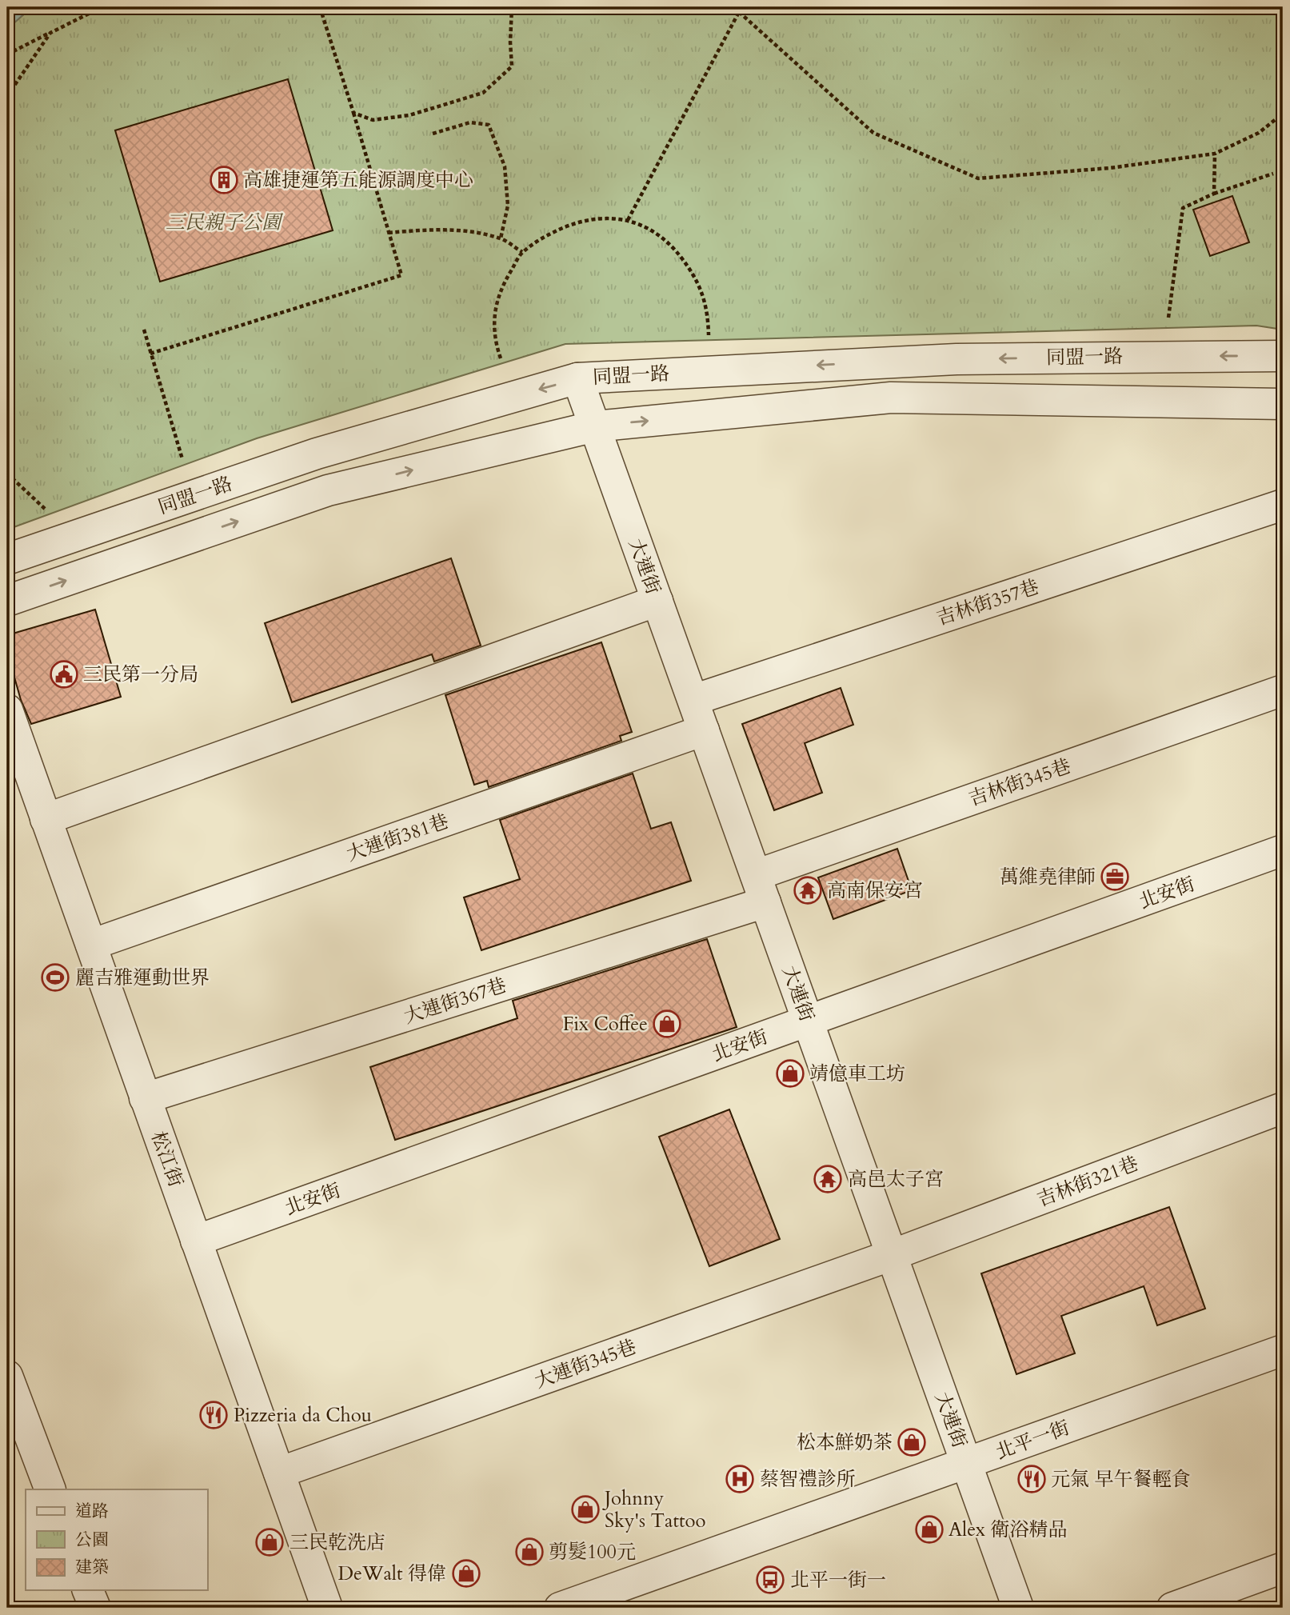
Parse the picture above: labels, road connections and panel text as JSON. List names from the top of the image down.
{
  "streets": {
    "street": [
      "同盟一路",
      "大連街",
      "吉林街357巷",
      "吉林街345巷",
      "大連街381巷",
      "北安街",
      "大連街367巷",
      "松江街",
      "吉林街321巷",
      "大連街345巷",
      "北平一街"
    ]
  },
  "crossings": [
    ["同盟一路", "大連街"],
    ["大連街", "吉林街357巷"],
    ["大連街", "吉林街345巷"],
    ["大連街", "大連街381巷"],
    ["大連街", "北安街"],
    ["大連街", "大連街367巷"],
    ["大連街", "吉林街321巷"],
    ["大連街", "大連街345巷"],
    ["大連街", "北平一街"],
    ["吉林街345巷", "大連街367巷"],
    ["大連街381巷", "松江街"],
    ["北安街", "松江街"],
    ["大連街367巷", "松江街"],
    ["松江街", "大連街345巷"],
    ["吉林街321巷", "大連街345巷"]
  ],
  "parks": ["三民親子公園"],
  "places": {
    "building": ["高雄捷運第五能源調度中心"],
    "public building": ["三民第一分局"],
    "office": ["萬維堯律師"],
    "temple": ["高南保安宮", "高邑太子宮"],
    "sports": ["麗吉雅運動世界"],
    "shop": [
      "Fix Coffee",
      "靖億車工坊",
      "松本鮮奶茶",
      "Johnny Sky's Tattoo",
      "Alex 衛浴精品",
      "三民乾洗店",
      "剪髮100元",
      "DeWalt 得偉"
    ],
    "restaurant": ["Pizzeria da Chou", "元氣 早午餐輕食"],
    "hospital": ["蔡智禮診所"],
    "bus stop": ["北平一街一"]
  },
  "legend": ["道路", "公園", "建築"]
}
